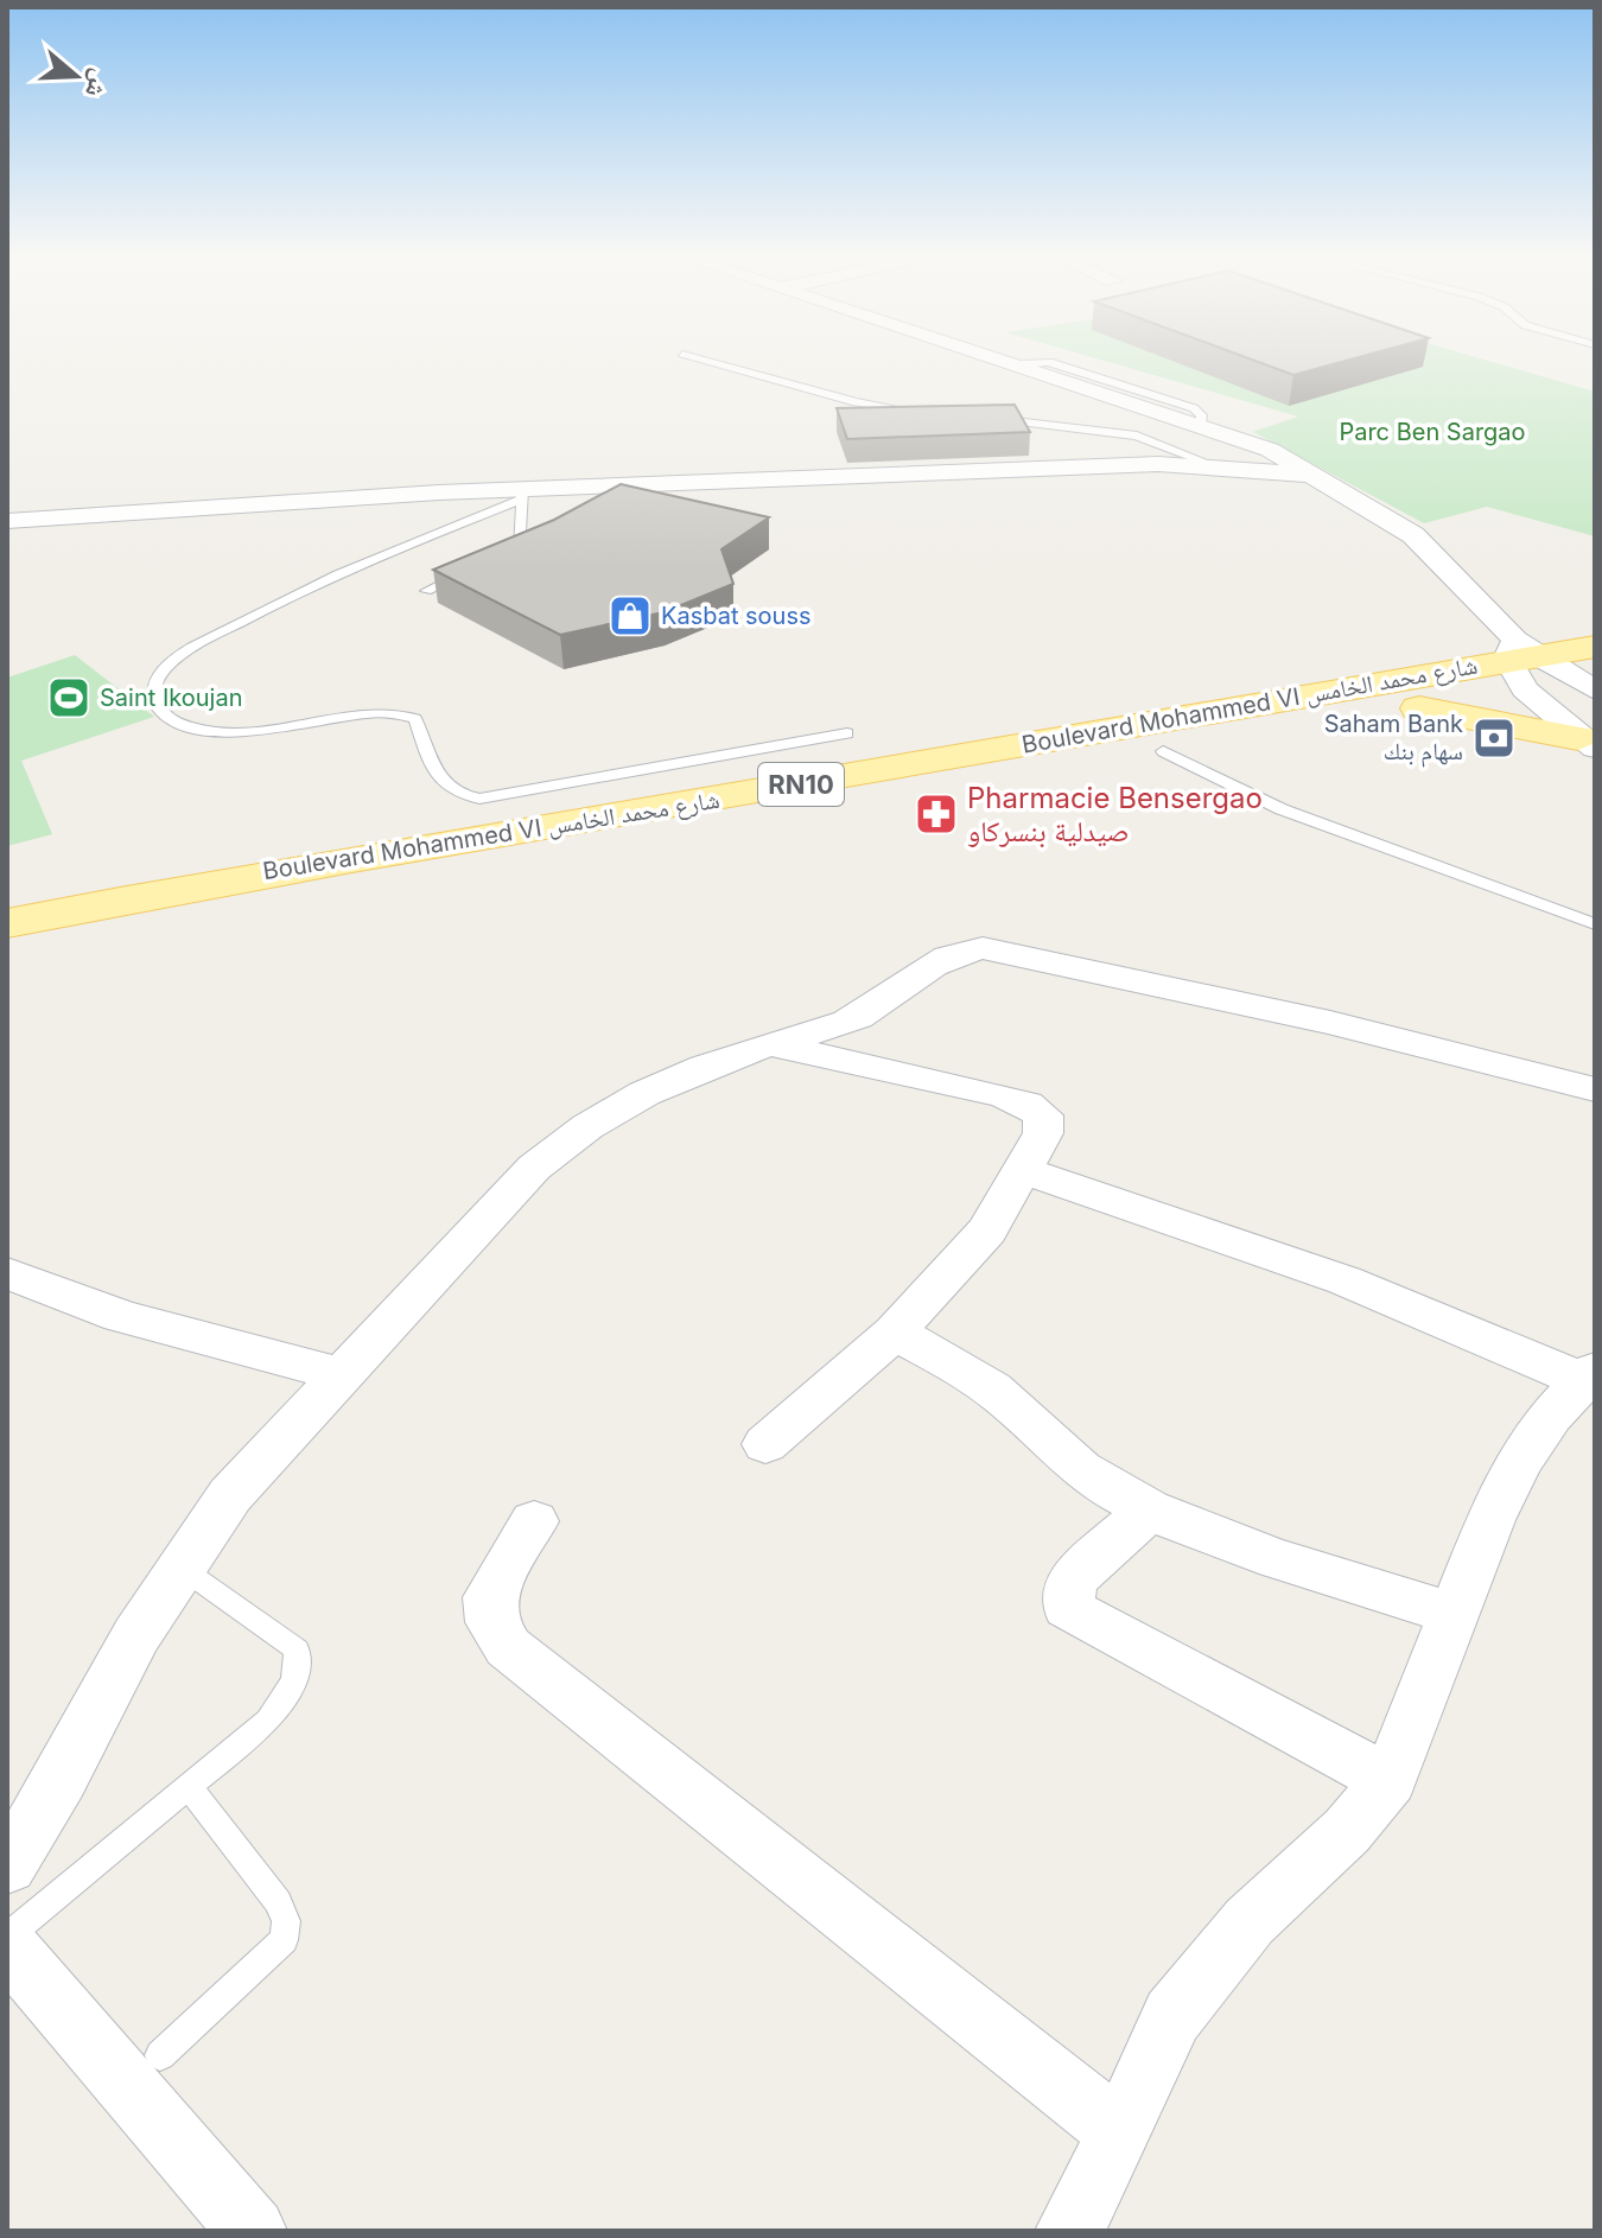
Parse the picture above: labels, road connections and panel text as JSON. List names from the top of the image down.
{
  "streets": {
    "main road": ["Boulevard Mohammed VI شارع محمد الخامس", "RN10"]
  },
  "parks": ["Parc Ben Sargao"],
  "places": {
    "shop": ["Kasbat souss"],
    "sports": ["Saint Ikoujan"],
    "bank": ["Saham Bank سهام بنك"],
    "pharmacy": ["Pharmacie Bensergao صيدلية بنسركاو"]
  },
  "north": "right"
}
